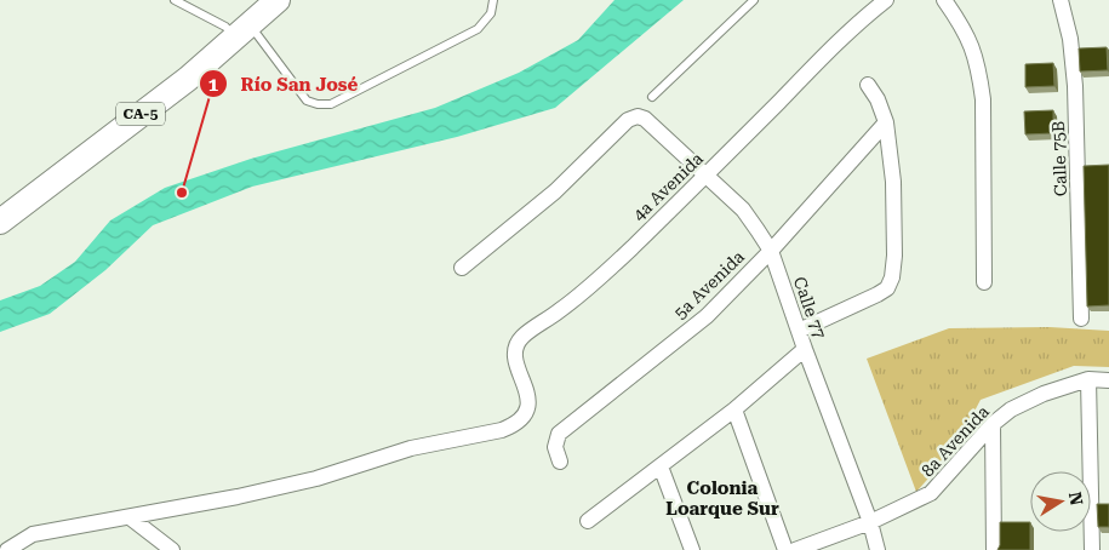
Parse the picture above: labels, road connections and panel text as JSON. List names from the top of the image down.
{
  "streets": {
    "highway": ["CA-5"],
    "street": [
      "Calle 75B",
      "4a Avenida",
      "5a Avenida",
      "Calle 77",
      "8a Avenida"
    ]
  },
  "crossings": [
    ["4a Avenida", "Calle 77"],
    ["5a Avenida", "Calle 77"],
    ["Calle 77", "8a Avenida"]
  ],
  "districts": ["Colonia Loarque Sur"],
  "places": ["Río San José"],
  "north": "right"
}
